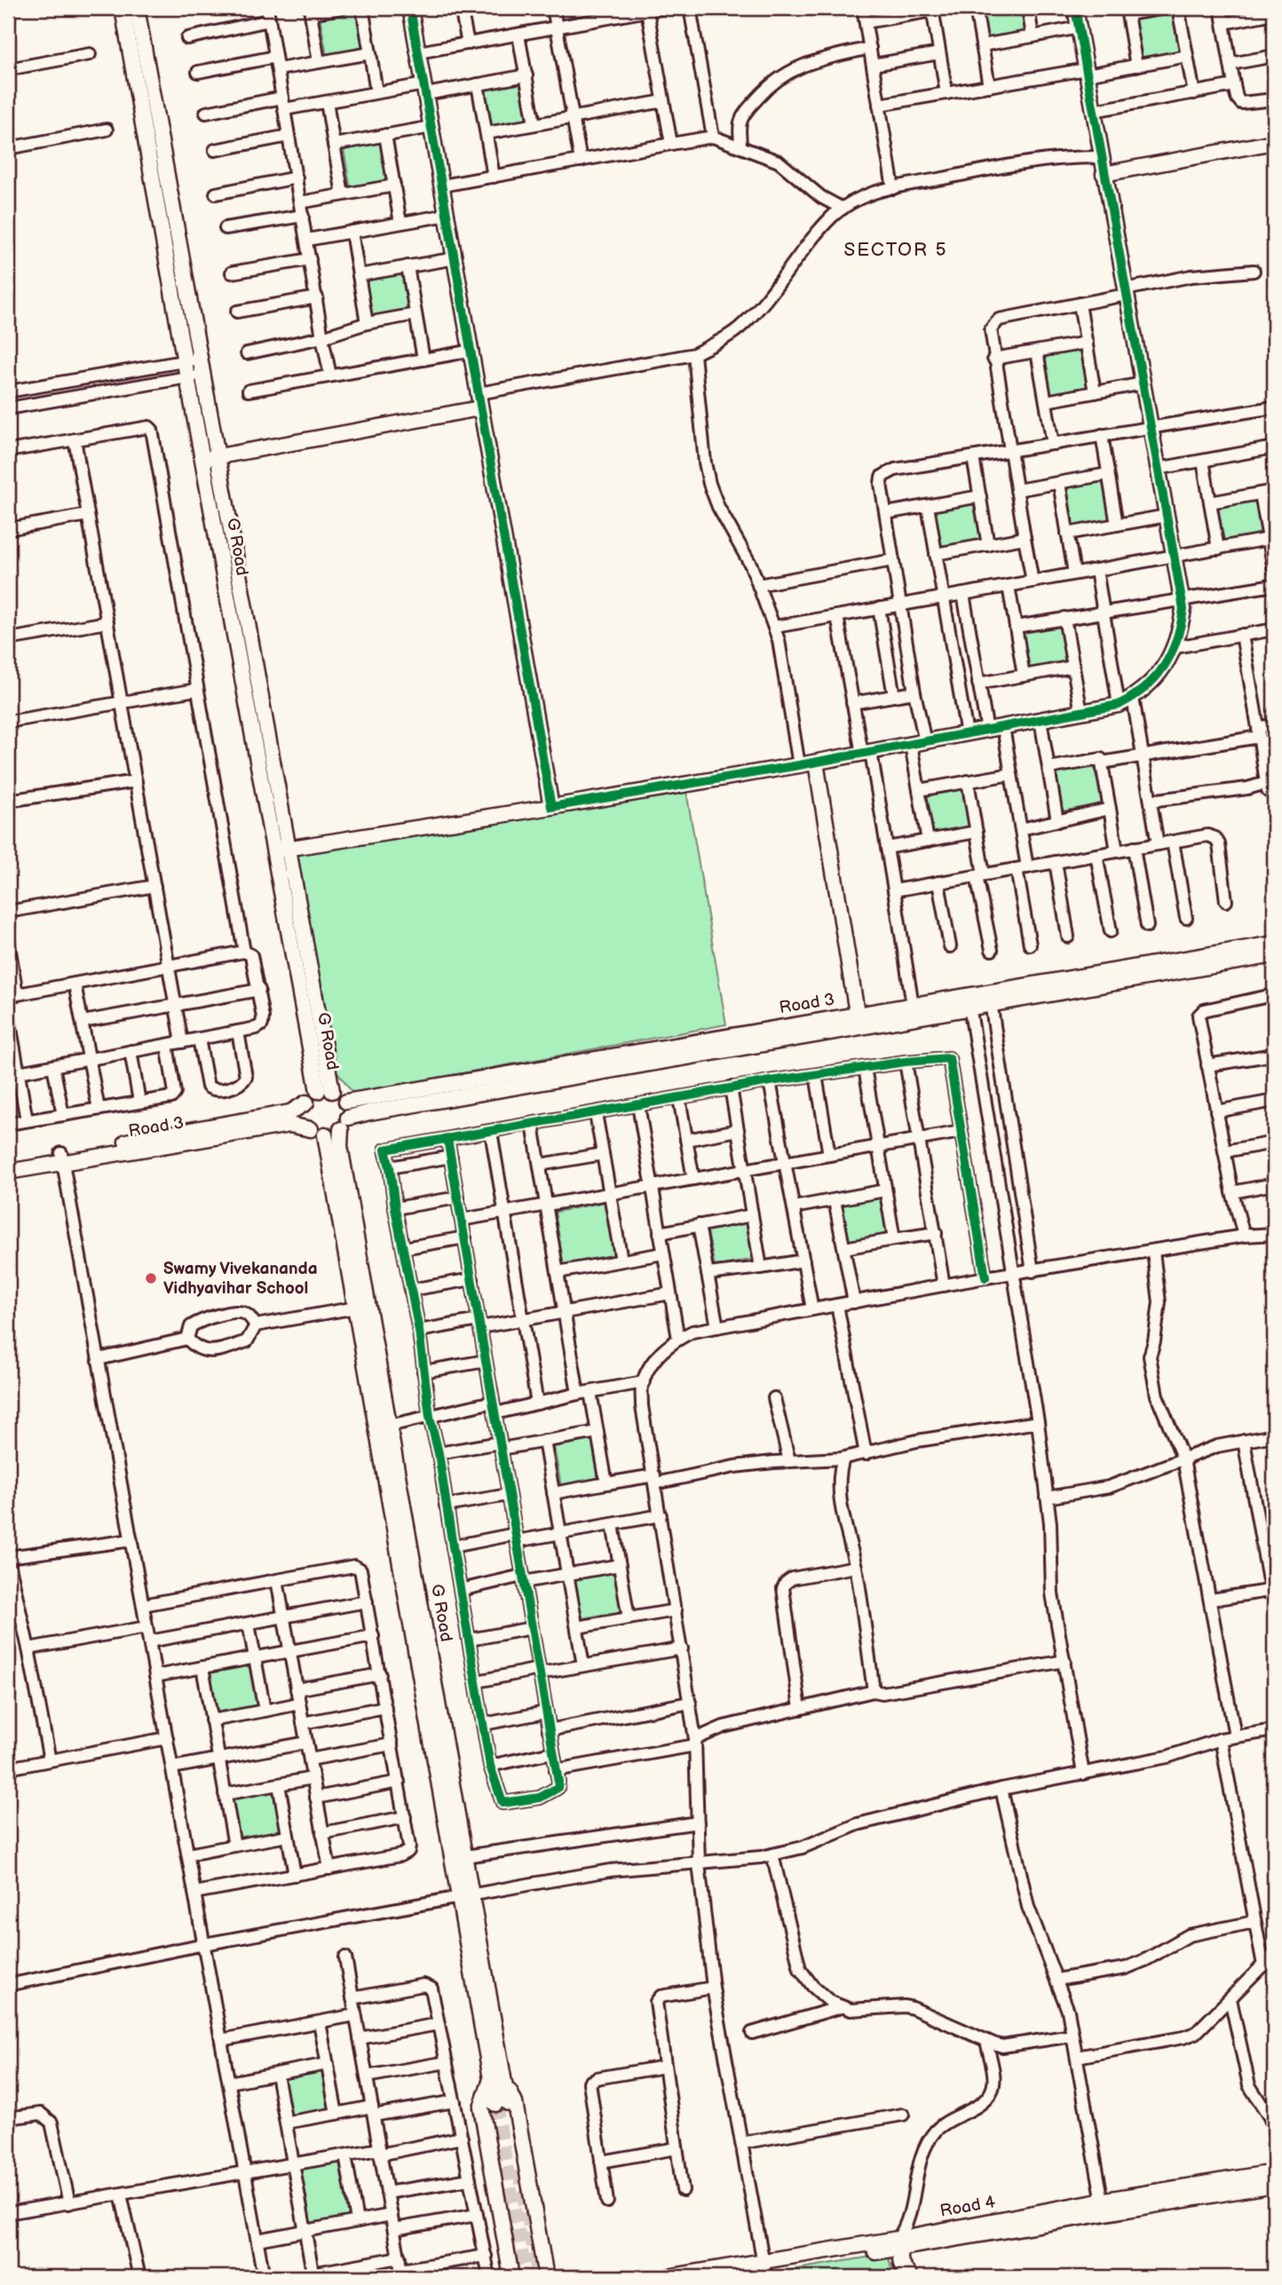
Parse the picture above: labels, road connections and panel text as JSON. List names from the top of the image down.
{
  "streets": {
    "street": ["G Road", "Road 3", "Road 4"]
  },
  "crossings": [
    ["G Road", "Road 3"]
  ],
  "districts": ["SECTOR 5"],
  "places": ["Swamy Vivekananda Vidhyavihar School"]
}
